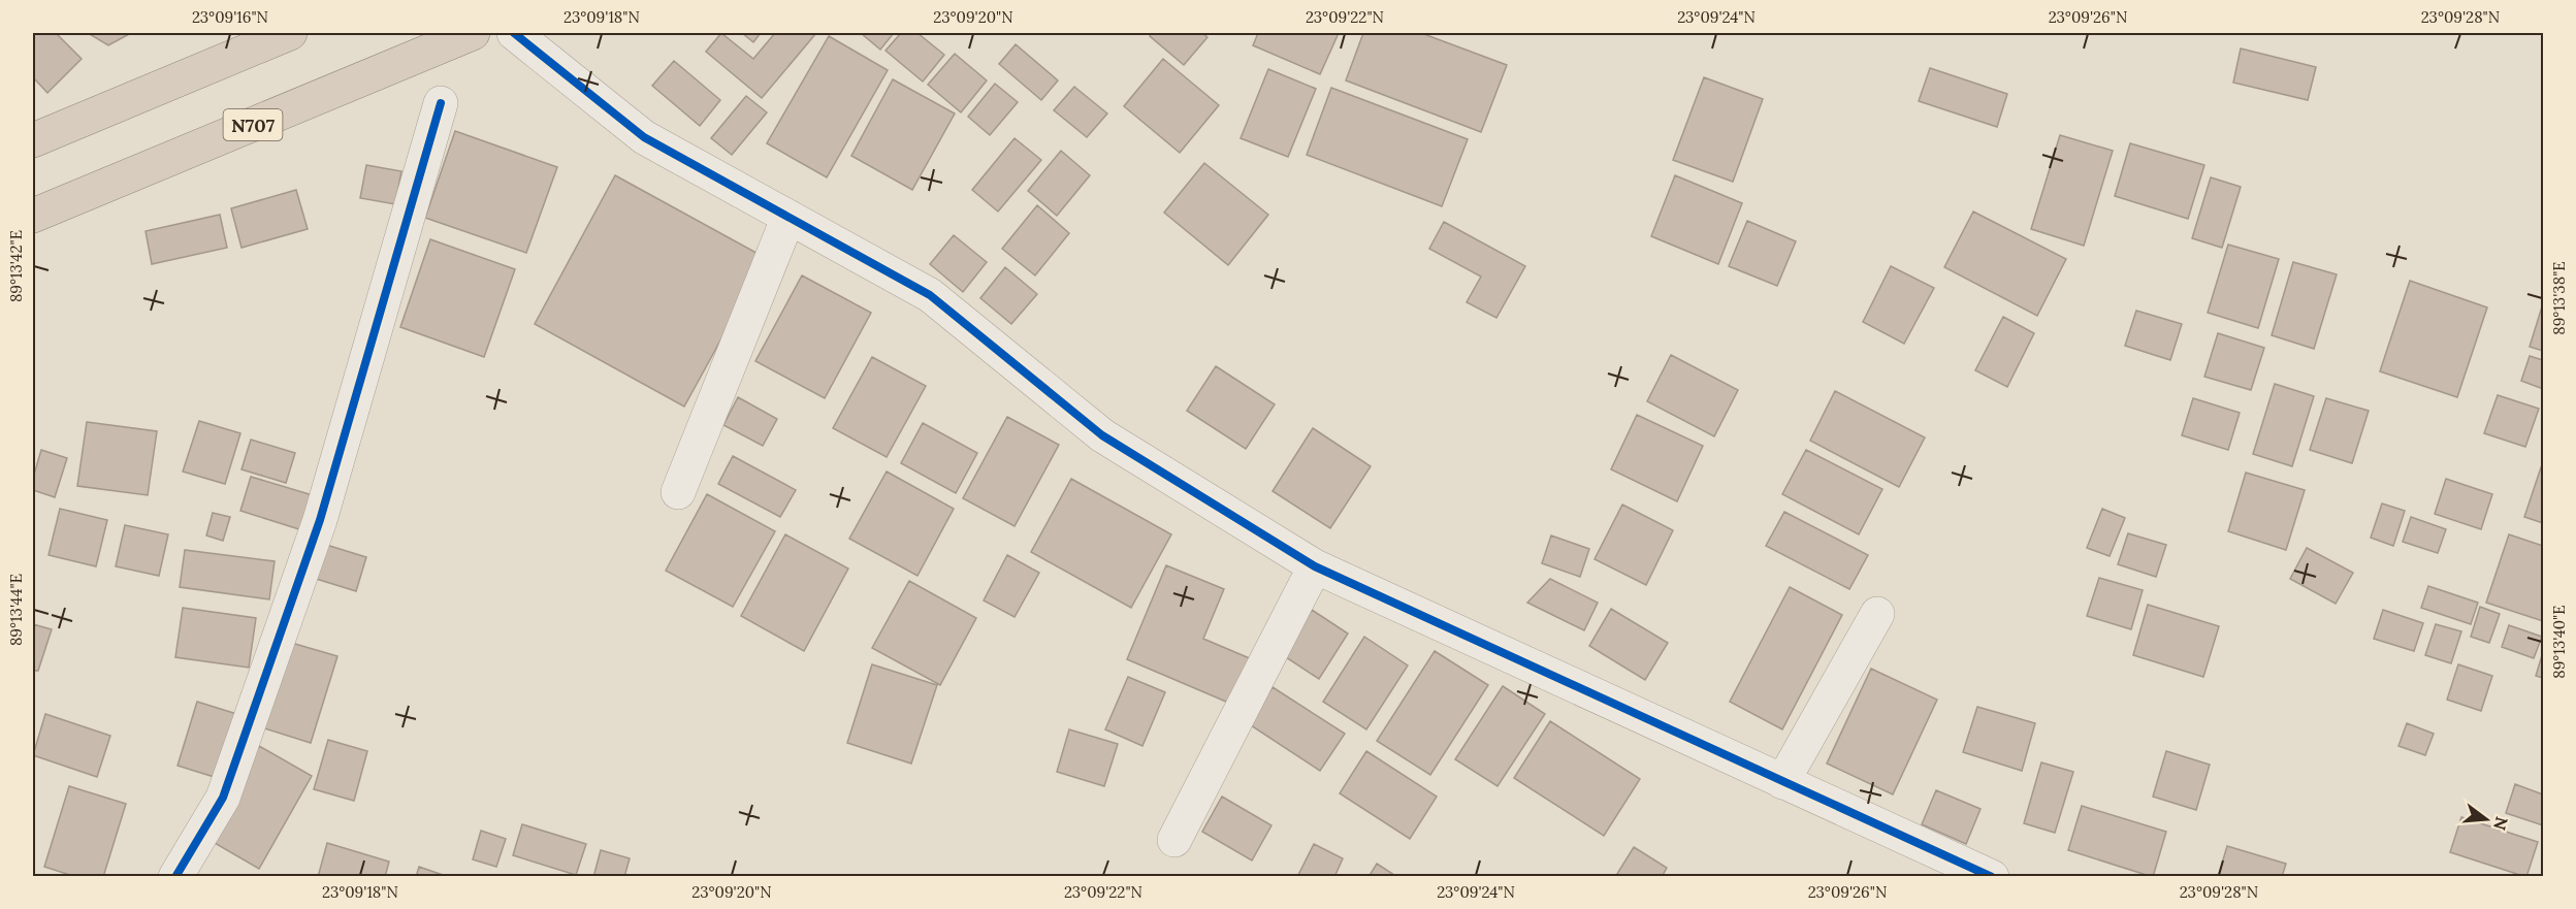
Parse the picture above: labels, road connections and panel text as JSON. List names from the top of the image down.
{
  "streets": {
    "highway": ["N707"]
  },
  "north": "right",
  "coordinates": [
    "23°09'16\"N",
    "23°09'18\"N",
    "23°09'20\"N",
    "23°09'22\"N",
    "23°09'24\"N",
    "23°09'26\"N",
    "23°09'28\"N",
    "89°13'42\"E",
    "89°13'38\"E",
    "89°13'44\"E",
    "89°13'40\"E"
  ]
}
